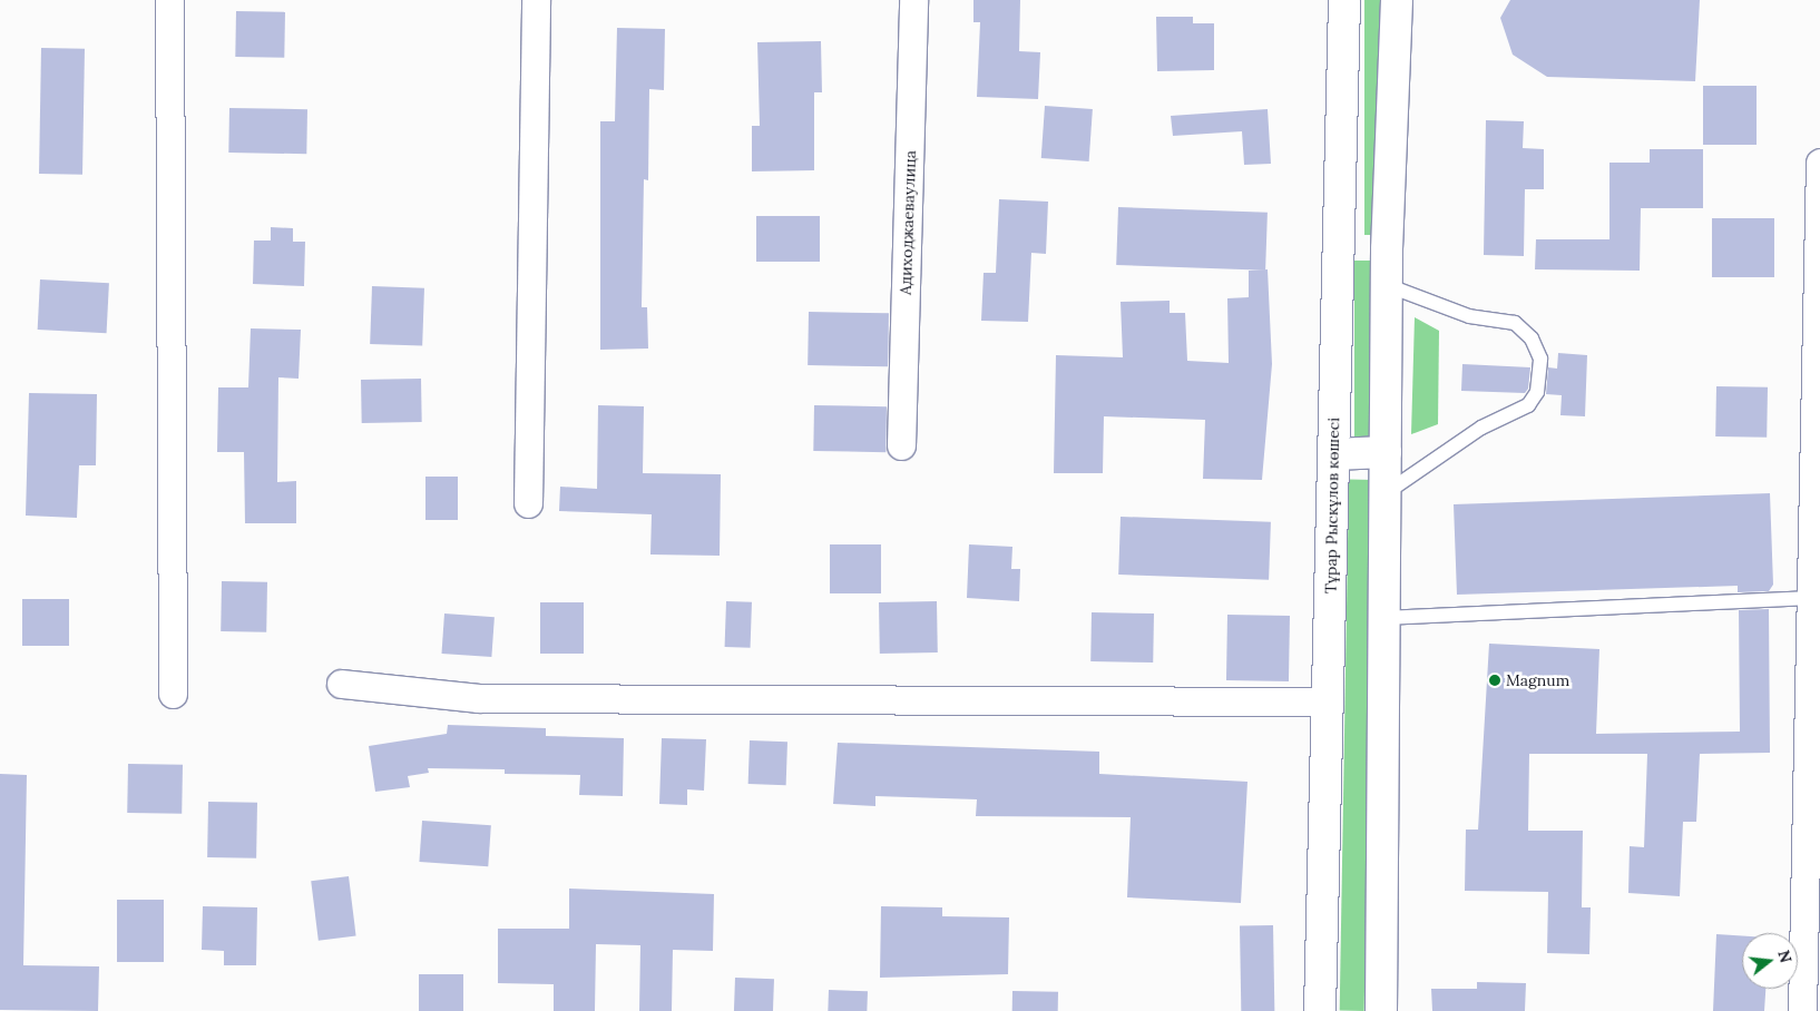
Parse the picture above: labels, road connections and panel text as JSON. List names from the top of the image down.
{
  "streets": {
    "main road": ["Тұрар Рыскұлов көшесі"],
    "street": ["Адиходжаеваулица"]
  },
  "places": ["Magnum"],
  "north": "right"
}
